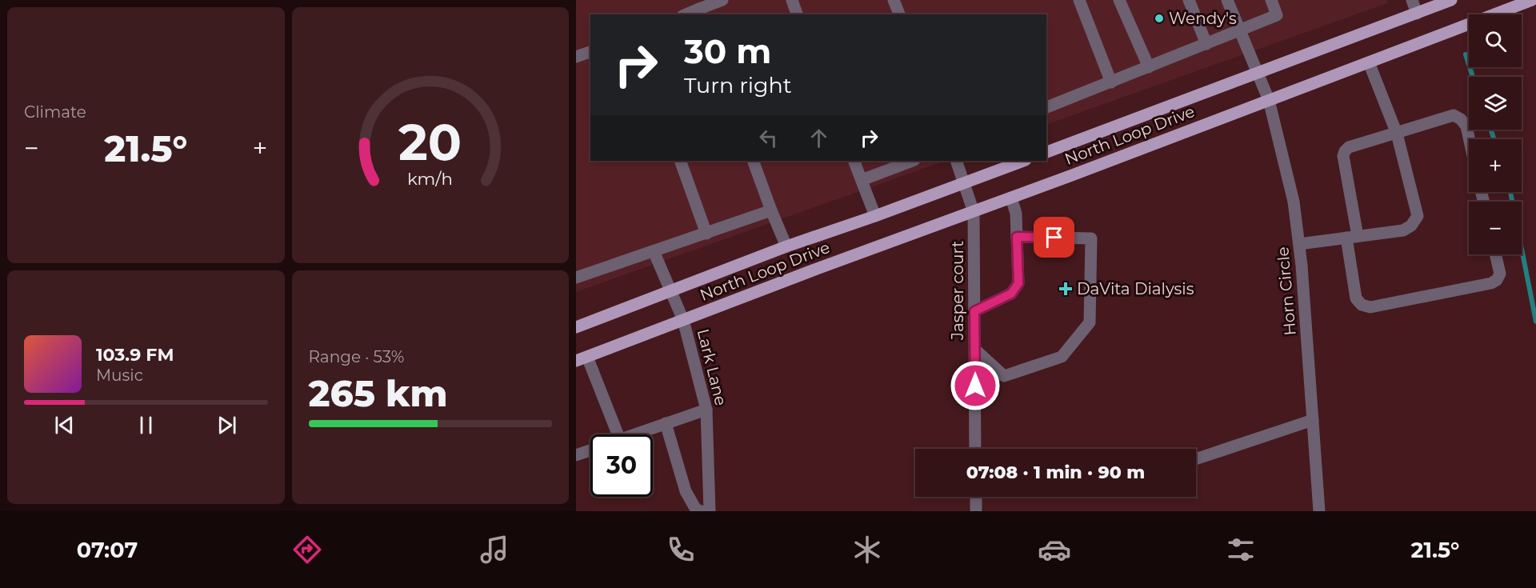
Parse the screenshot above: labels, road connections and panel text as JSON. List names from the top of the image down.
{
  "streets": {
    "main road": ["North Loop Drive"],
    "street": ["Jasper court", "Horn Circle", "Lark Lane"]
  },
  "crossings": [
    ["North Loop Drive", "Jasper court"],
    ["North Loop Drive", "Horn Circle"],
    ["North Loop Drive", "Lark Lane"]
  ],
  "places": {
    "other": ["Wendy's"],
    "health": ["DaVita Dialysis"]
  },
  "page": {
    "tile": [
      "Climate",
      ["Range · 53%", "265 km"]
    ],
    "map_buttons": ["+", "−"],
    "turn": ["30 m", "Turn right"],
    "heat": ["−", "21.5°", "+"],
    "song": ["103.9 FM", "Music"],
    "limit": "30",
    "trip": "07:08 · 1 min · 90 m",
    "tabs": ["07:07", "21.5°"],
    "gauge": ["20", "km/h"]
  }
}
